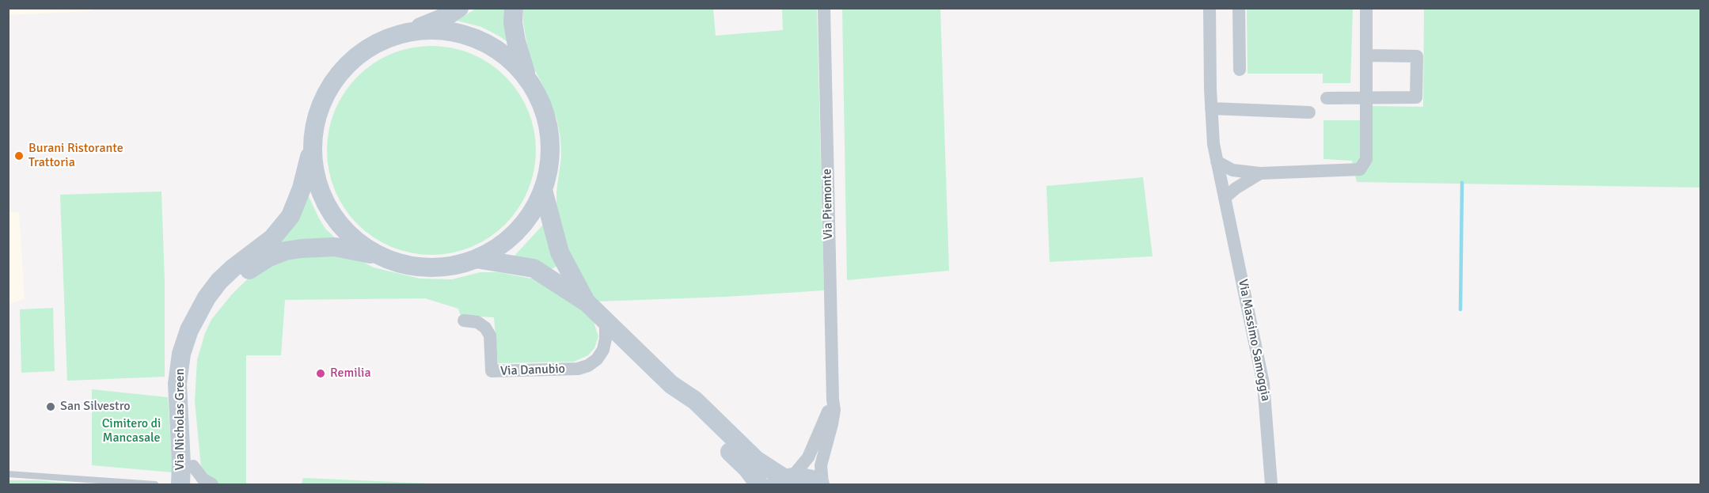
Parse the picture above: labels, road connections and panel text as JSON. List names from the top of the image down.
{
  "streets": {
    "street": [
      "Via Piemonte",
      "Via Massimo Samoggia",
      "Via Danubio",
      "Via Nicholas Green"
    ]
  },
  "parks": ["Cimitero di Mancasale"],
  "places": ["Burani Ristorante Trattoria", "Remilia", "San Silvestro"]
}
